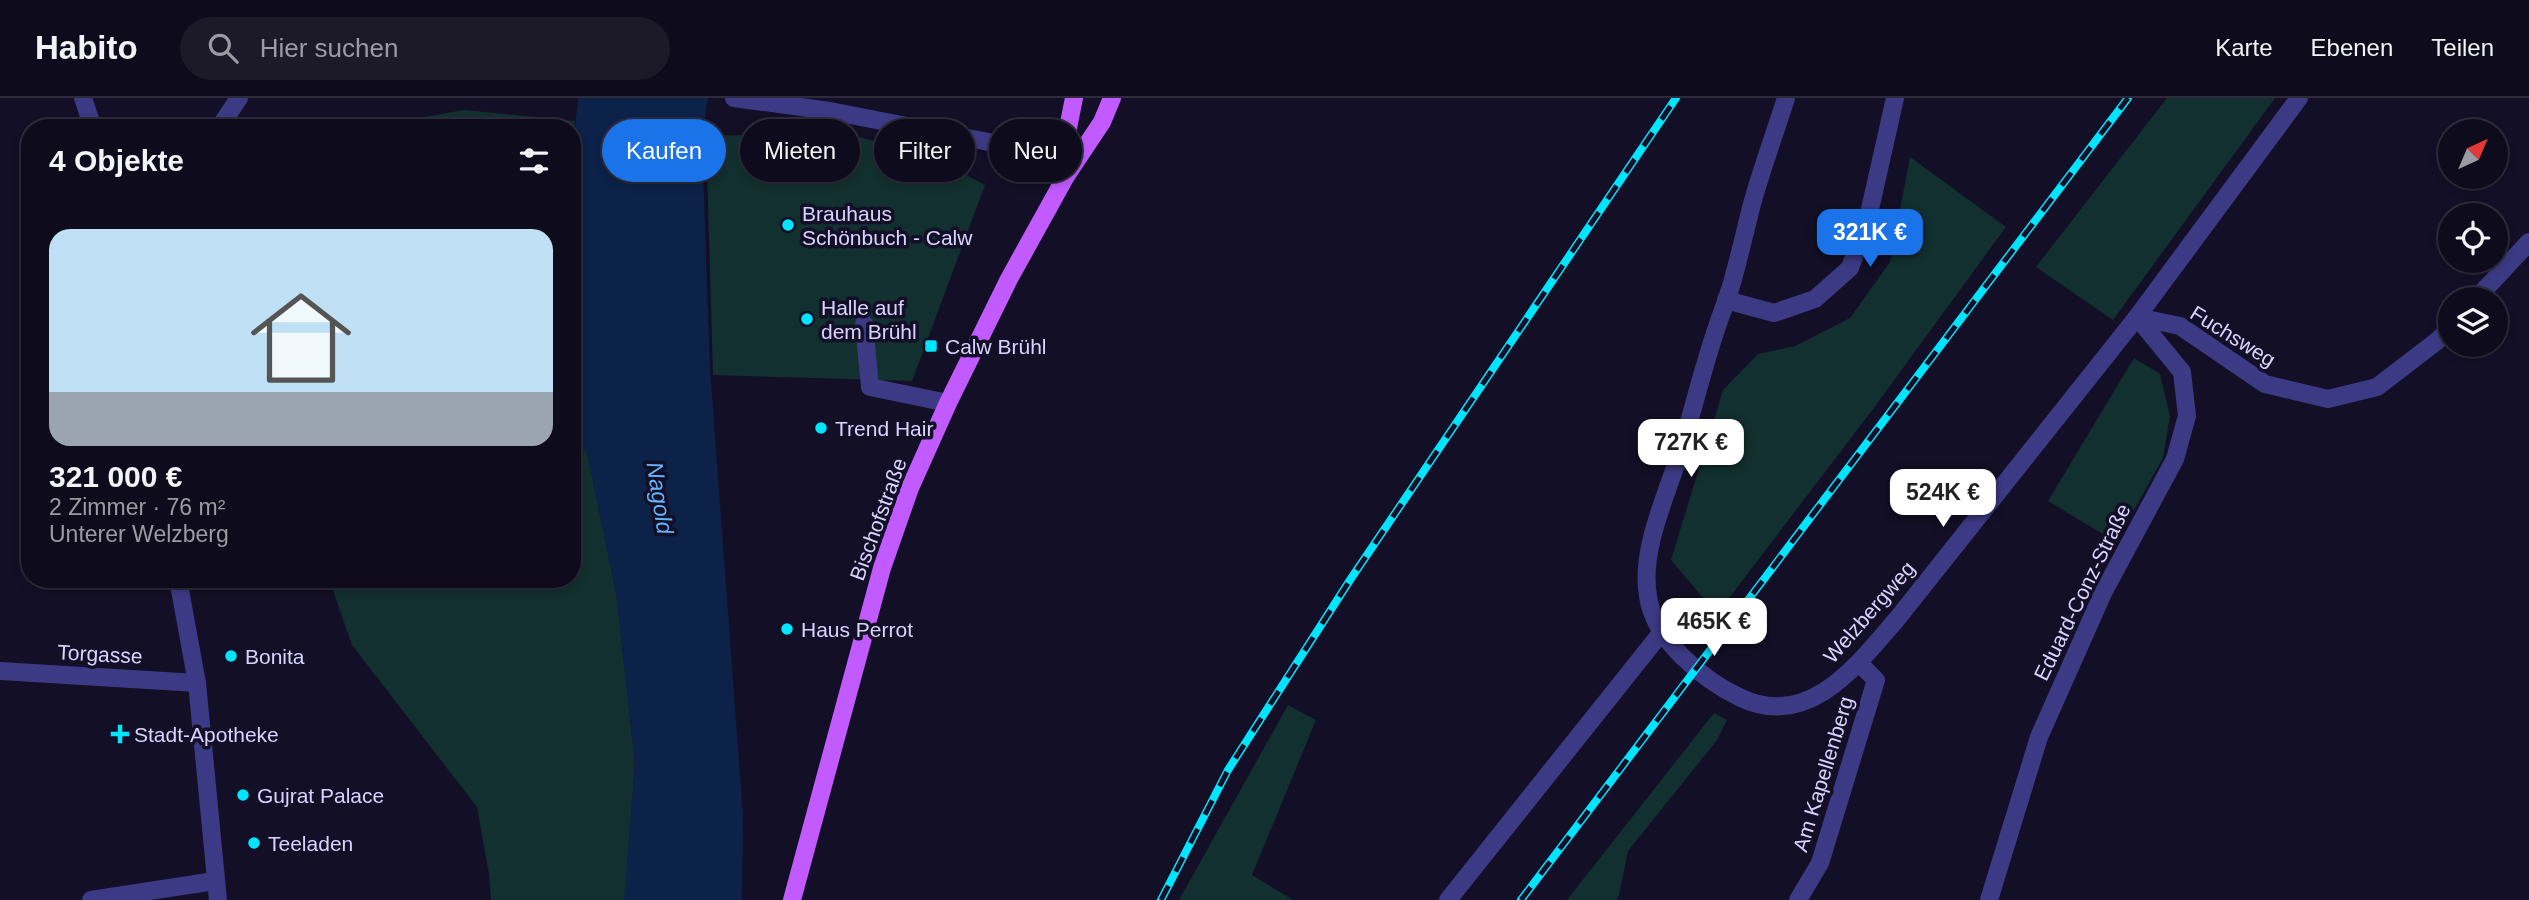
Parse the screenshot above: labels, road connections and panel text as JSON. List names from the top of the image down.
{
  "streets": {
    "main road": ["Bischofstraße"],
    "street": [
      "Fuchsweg",
      "Eduard-Conz-Straße",
      "Welzbergweg",
      "Torgasse",
      "Am Kapellenberg"
    ]
  },
  "crossings": [
    ["Fuchsweg", "Eduard-Conz-Straße"],
    ["Fuchsweg", "Welzbergweg"],
    ["Eduard-Conz-Straße", "Welzbergweg"],
    ["Welzbergweg", "Am Kapellenberg"]
  ],
  "water": ["Nagold"],
  "places": {
    "other": [
      "Brauhaus Schönbuch - Calw",
      "Halle auf dem Brühl",
      "Trend Hair",
      "Haus Perrot",
      "Bonita",
      "Gujrat Palace",
      "Teeladen"
    ],
    "transit": ["Calw Brühl"],
    "health": ["Stadt-Apotheke"]
  },
  "north": "top right",
  "page": {
    "header": "Habito",
    "search": "Hier suchen",
    "nav": ["Karte", "Ebenen", "Teilen"],
    "chip": [
      "Kaufen",
      "Mieten",
      "Filter",
      "Neu"
    ],
    "heading": "4 Objekte",
    "list": [
      {
        "name": "321 000 €",
        "note": "2 Zimmer · 76 m² · Unterer Welzberg"
      }
    ],
    "price": [
      "321K €",
      "727K €",
      "524K €",
      "465K €"
    ]
  }
}
